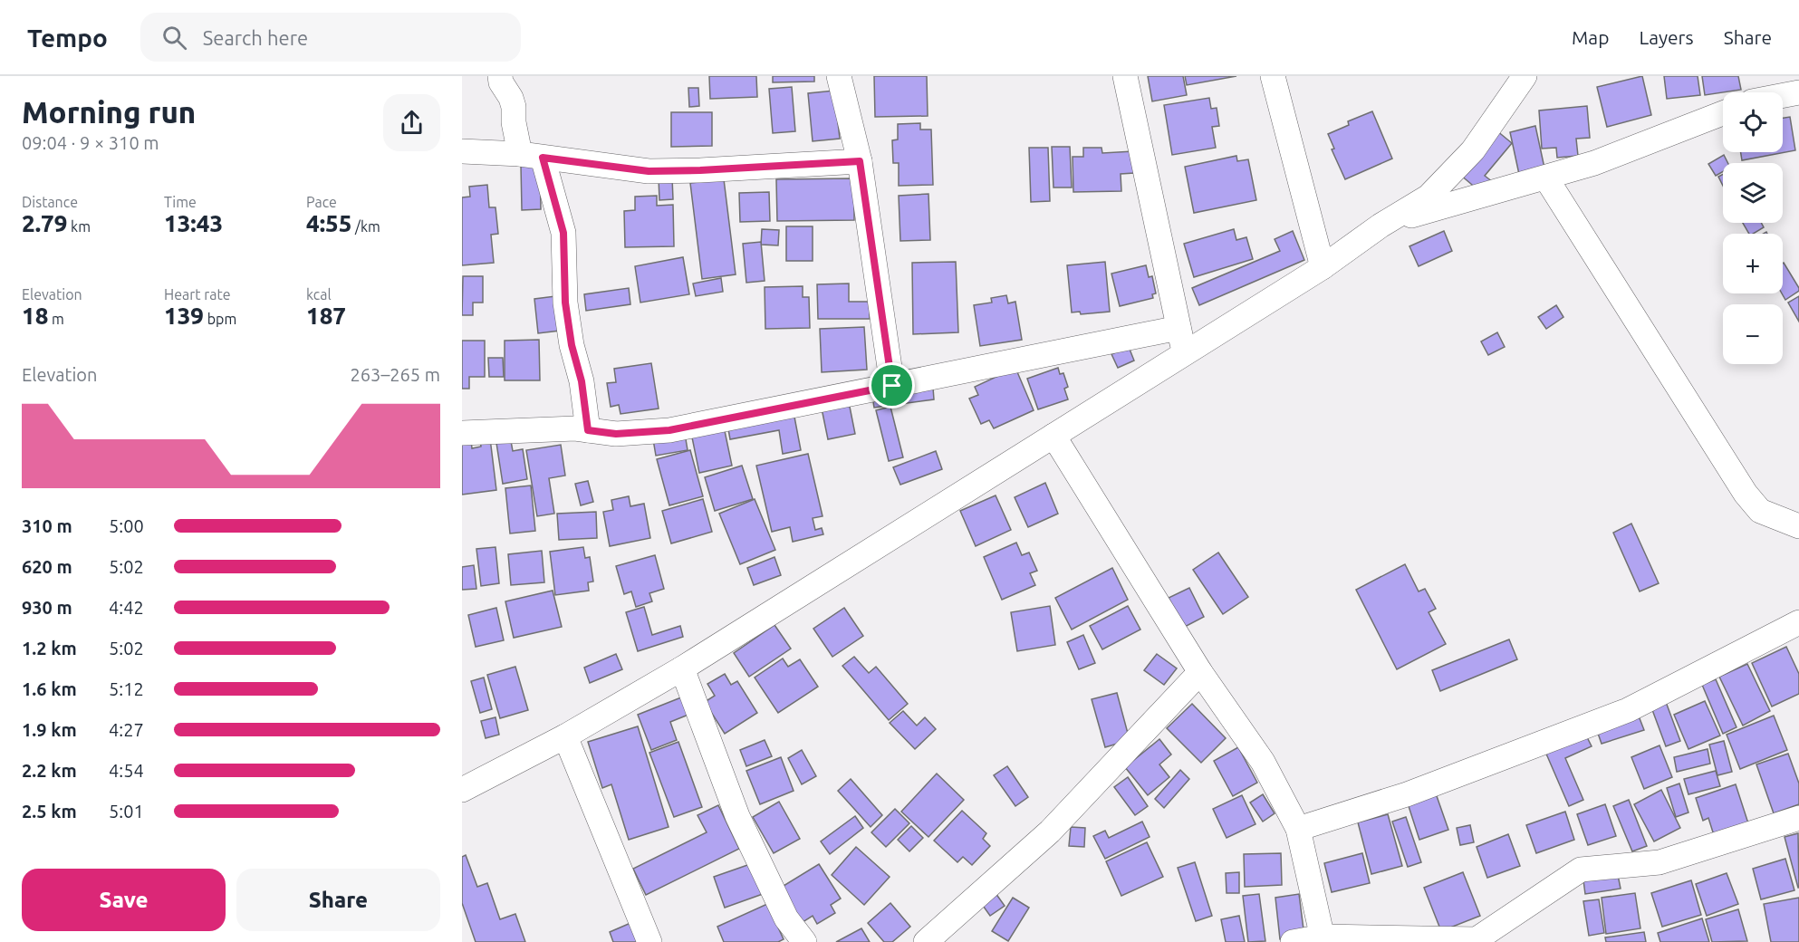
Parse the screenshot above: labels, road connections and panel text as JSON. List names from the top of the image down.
{
  "page": {
    "header": "Tempo",
    "search": "Search here",
    "nav": ["Map", "Layers", "Share"],
    "heading": ["Morning run", "09:04 · 9 × 310 m"],
    "map_buttons": ["+", "−"],
    "stats": [
      ["Distance", "2.79 km"],
      ["Time", "13:43"],
      ["Pace", "4:55 /km"],
      ["Elevation", "18 m"],
      ["Heart rate", "139 bpm"],
      ["kcal", "187"]
    ],
    "chart": ["Elevation", "263–265 m"],
    "list": [
      {
        "name": "310 m",
        "note": "5:00"
      },
      {
        "name": "620 m",
        "note": "5:02"
      },
      {
        "name": "930 m",
        "note": "4:42"
      },
      {
        "name": "1.2 km",
        "note": "5:02"
      },
      {
        "name": "1.6 km",
        "note": "5:12"
      },
      {
        "name": "1.9 km",
        "note": "4:27"
      },
      {
        "name": "2.2 km",
        "note": "4:54"
      },
      {
        "name": "2.5 km",
        "note": "5:01"
      }
    ],
    "buttons": ["Save", "Share"]
  }
}
